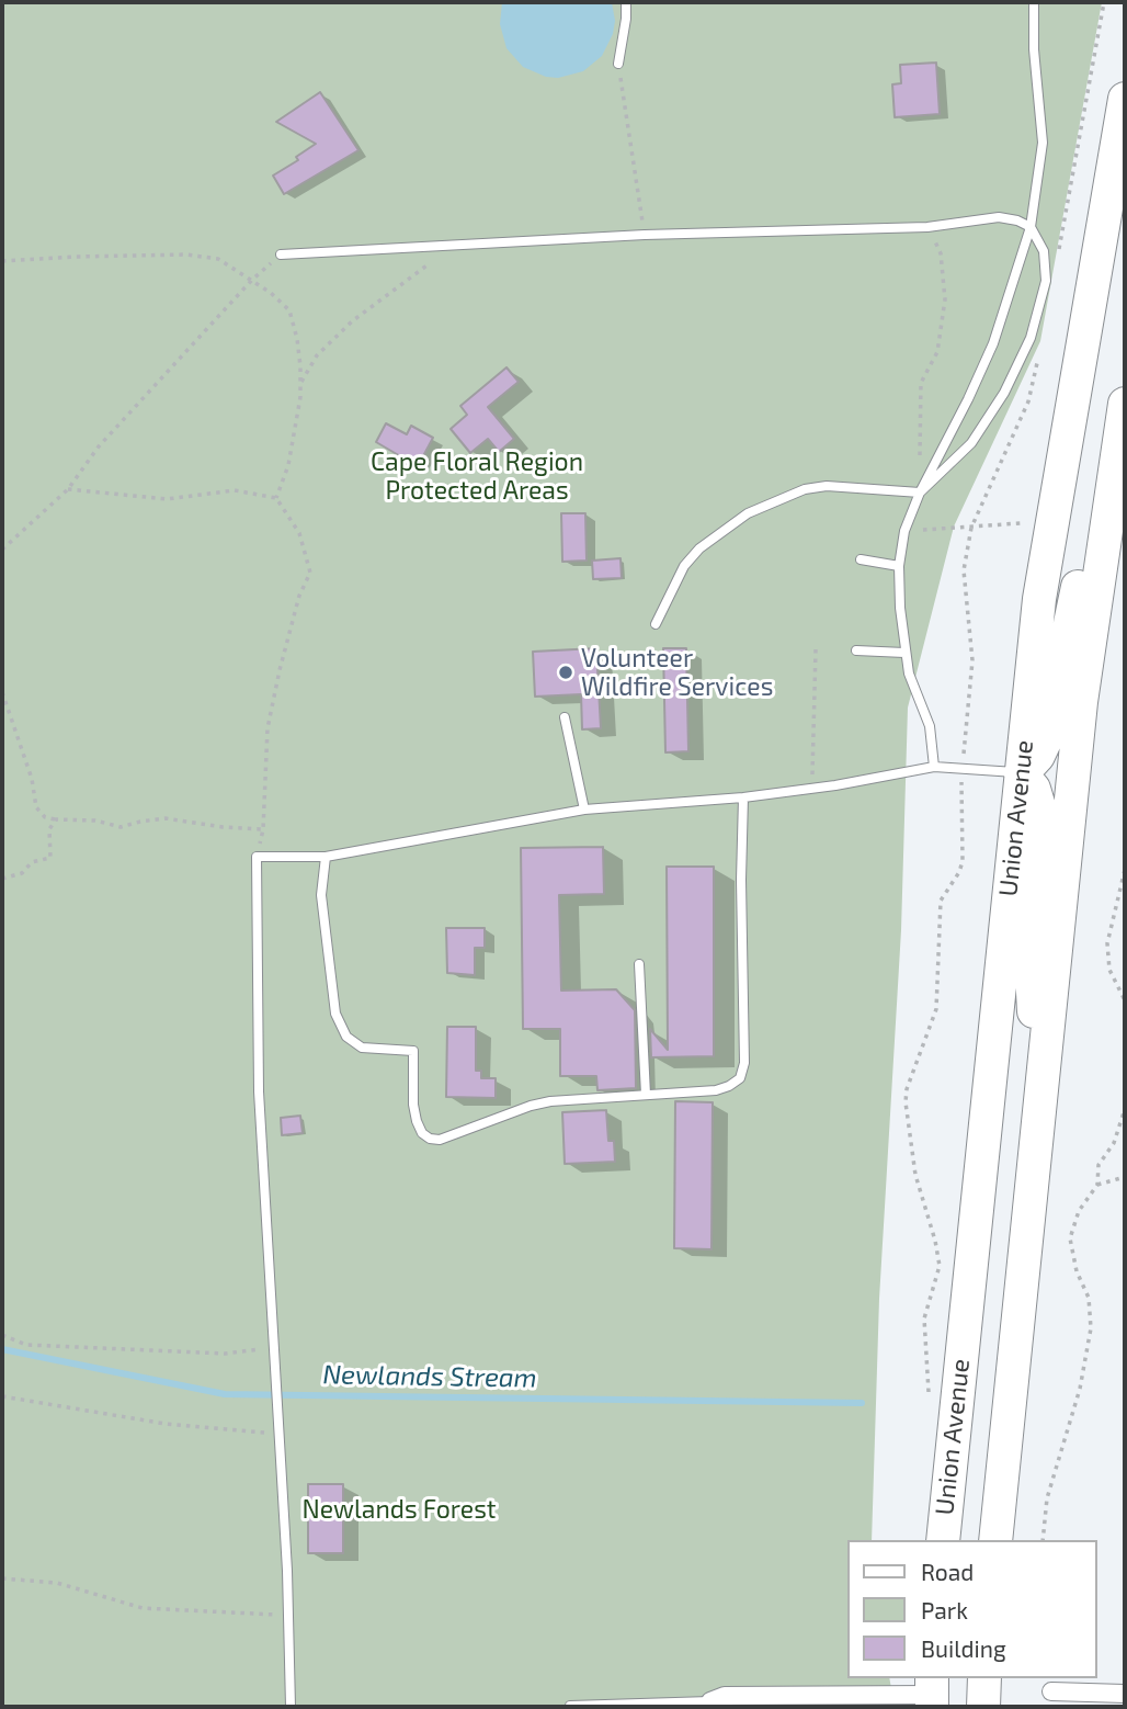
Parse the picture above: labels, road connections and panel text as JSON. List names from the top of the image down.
{
  "streets": {
    "highway": ["Union Avenue"]
  },
  "water": ["Newlands Stream"],
  "parks": ["Cape Floral Region Protected Areas", "Newlands Forest"],
  "places": ["Volunteer Wildfire Services"],
  "legend": ["Road", "Park", "Building"]
}
